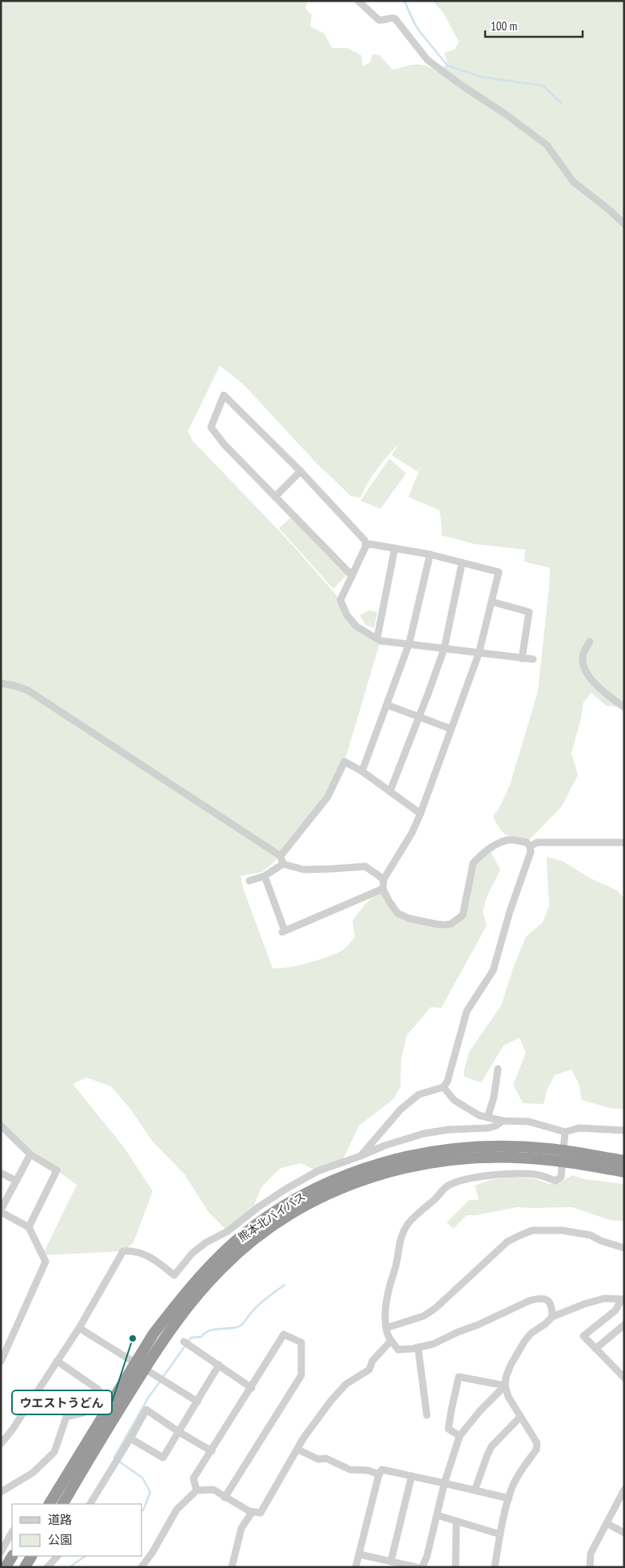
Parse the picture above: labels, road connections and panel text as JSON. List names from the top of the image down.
{
  "streets": {
    "highway": ["熊本北バイパス"]
  },
  "places": ["ウエストうどん"],
  "legend": ["道路", "公園"],
  "scale_bar": "100 m"
}
